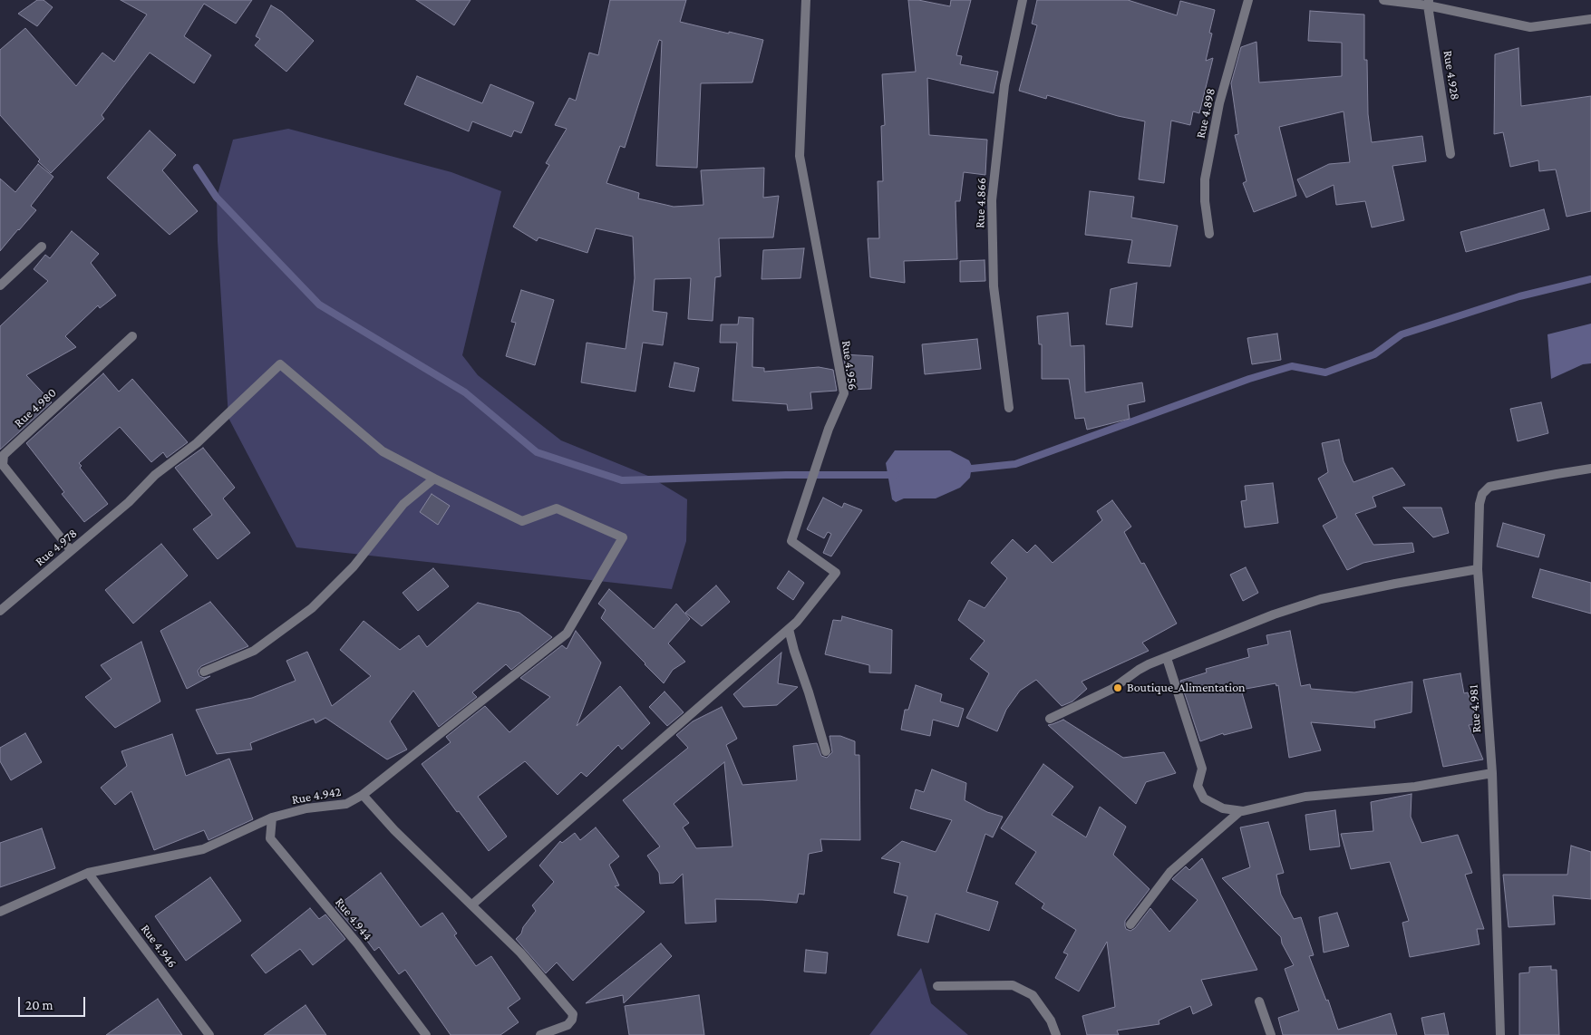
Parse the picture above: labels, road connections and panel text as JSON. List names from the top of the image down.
{
  "streets": {
    "street": [
      "Rue 4.928",
      "Rue 4.898",
      "Rue 4.866",
      "Rue 4.956",
      "Rue 4.980",
      "Rue 4.978",
      "Rue 4.981",
      "Rue 4.942",
      "Rue 4.944",
      "Rue 4.946"
    ]
  },
  "crossings": [
    ["Rue 4.980", "Rue 4.978"],
    ["Rue 4.978", "Rue 4.942"],
    ["Rue 4.942", "Rue 4.944"],
    ["Rue 4.942", "Rue 4.946"]
  ],
  "places": ["Boutique_Alimentation"],
  "scale_bar": "20 m"
}
